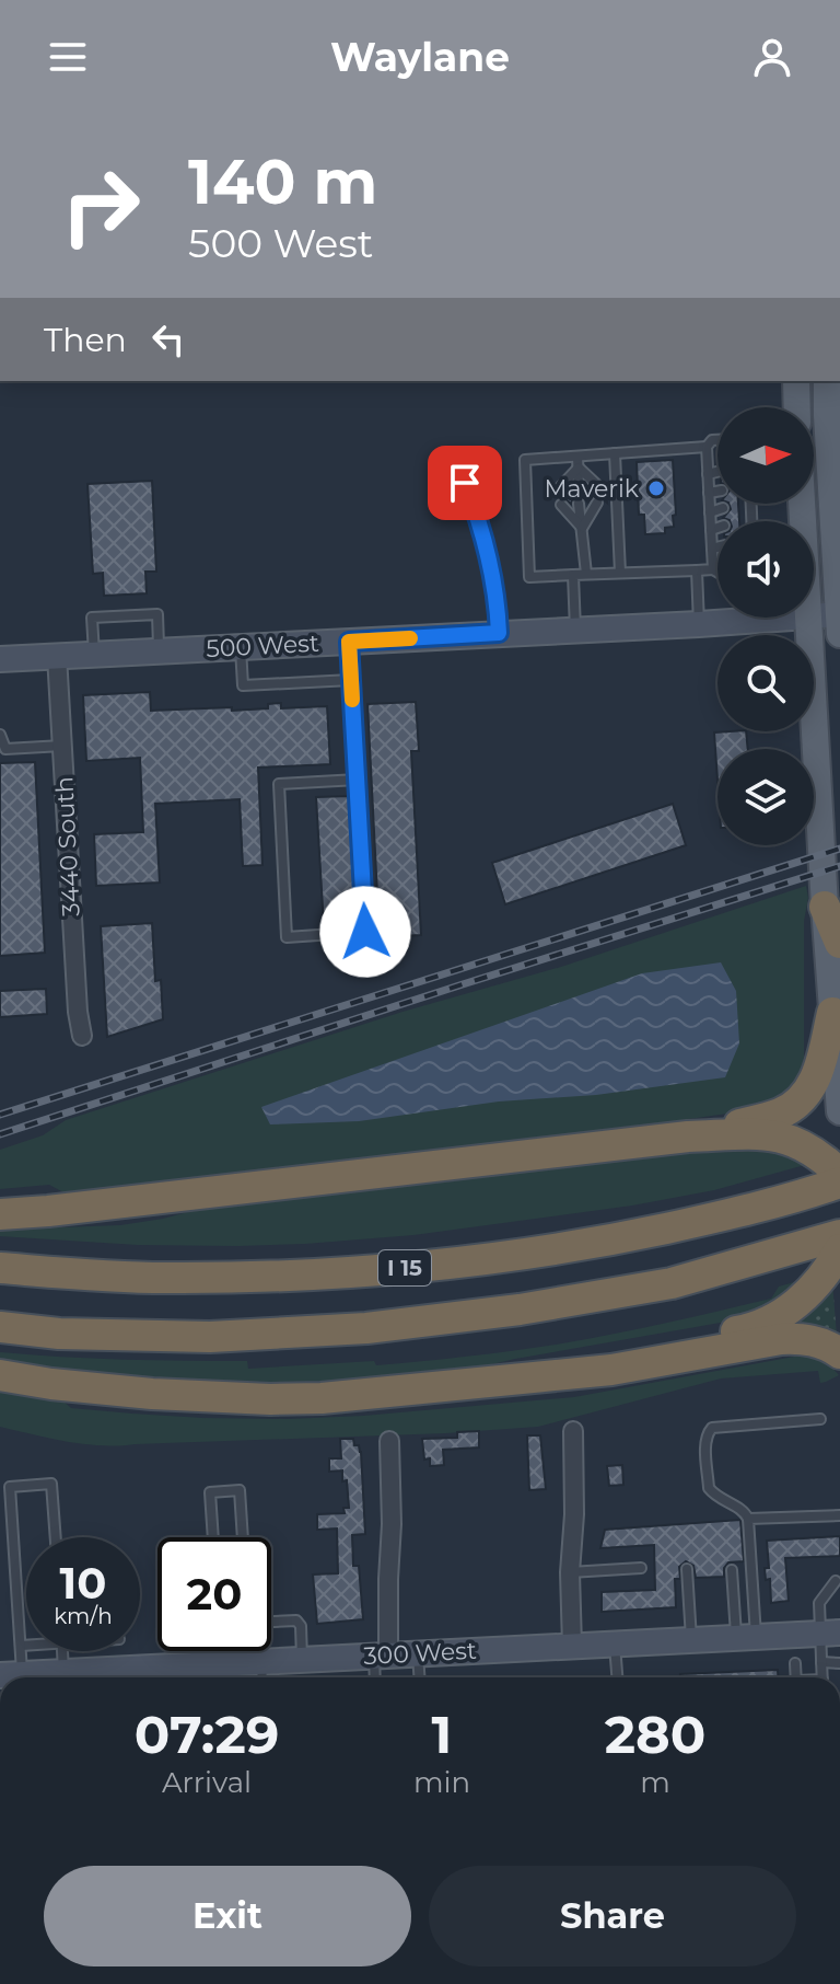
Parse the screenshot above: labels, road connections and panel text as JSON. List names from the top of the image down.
{
  "streets": {
    "highway": ["I 15"],
    "main road": ["500 West", "300 West"],
    "street": ["3440 South"]
  },
  "crossings": [
    ["500 West", "3440 South"]
  ],
  "places": ["Maverik"],
  "north": "right",
  "page": {
    "header": "Waylane",
    "turn": ["140 m", "500 West"],
    "then": "Then",
    "speed": "10 km/h",
    "limit": "20",
    "eta": [
      "07:29",
      "Arrival",
      "1",
      "min",
      "280",
      "m"
    ],
    "buttons": ["Exit", "Share"]
  }
}
